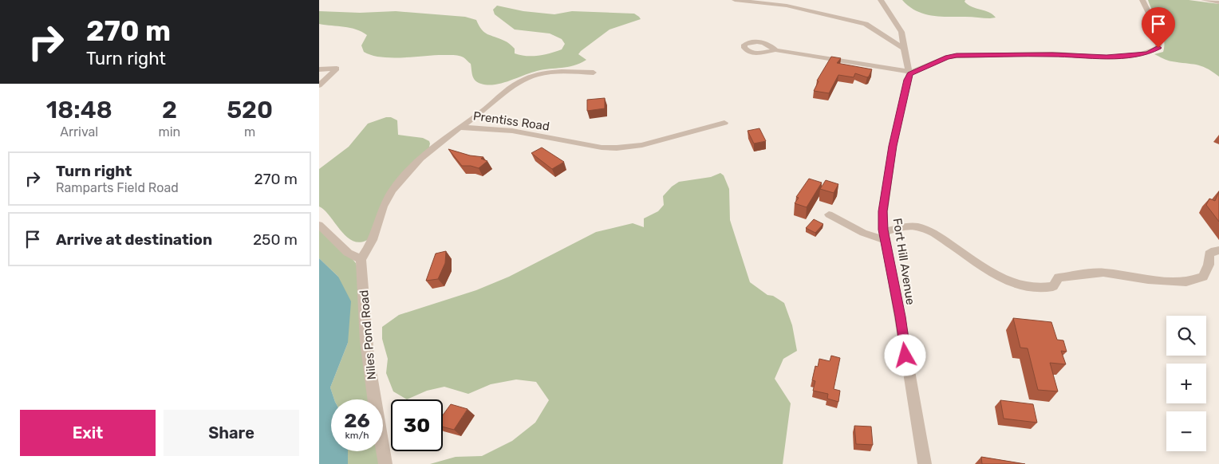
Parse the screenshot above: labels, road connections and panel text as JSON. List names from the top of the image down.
{
  "streets": {
    "street": ["Prentiss Road", "Fort Hill Avenue", "Niles Pond Road"]
  },
  "crossings": [
    ["Prentiss Road", "Niles Pond Road"]
  ],
  "page": {
    "turn": ["270 m", "Turn right"],
    "eta": [
      "18:48",
      "Arrival",
      "2",
      "min",
      "520",
      "m"
    ],
    "list": [
      {
        "name": "Turn right",
        "note": "Ramparts Field Road",
        "value": "270 m"
      },
      {
        "name": "Arrive at destination",
        "value": "250 m"
      }
    ],
    "map_buttons": ["+", "−"],
    "speed": "26 km/h",
    "limit": "30",
    "buttons": ["Exit", "Share"]
  }
}
